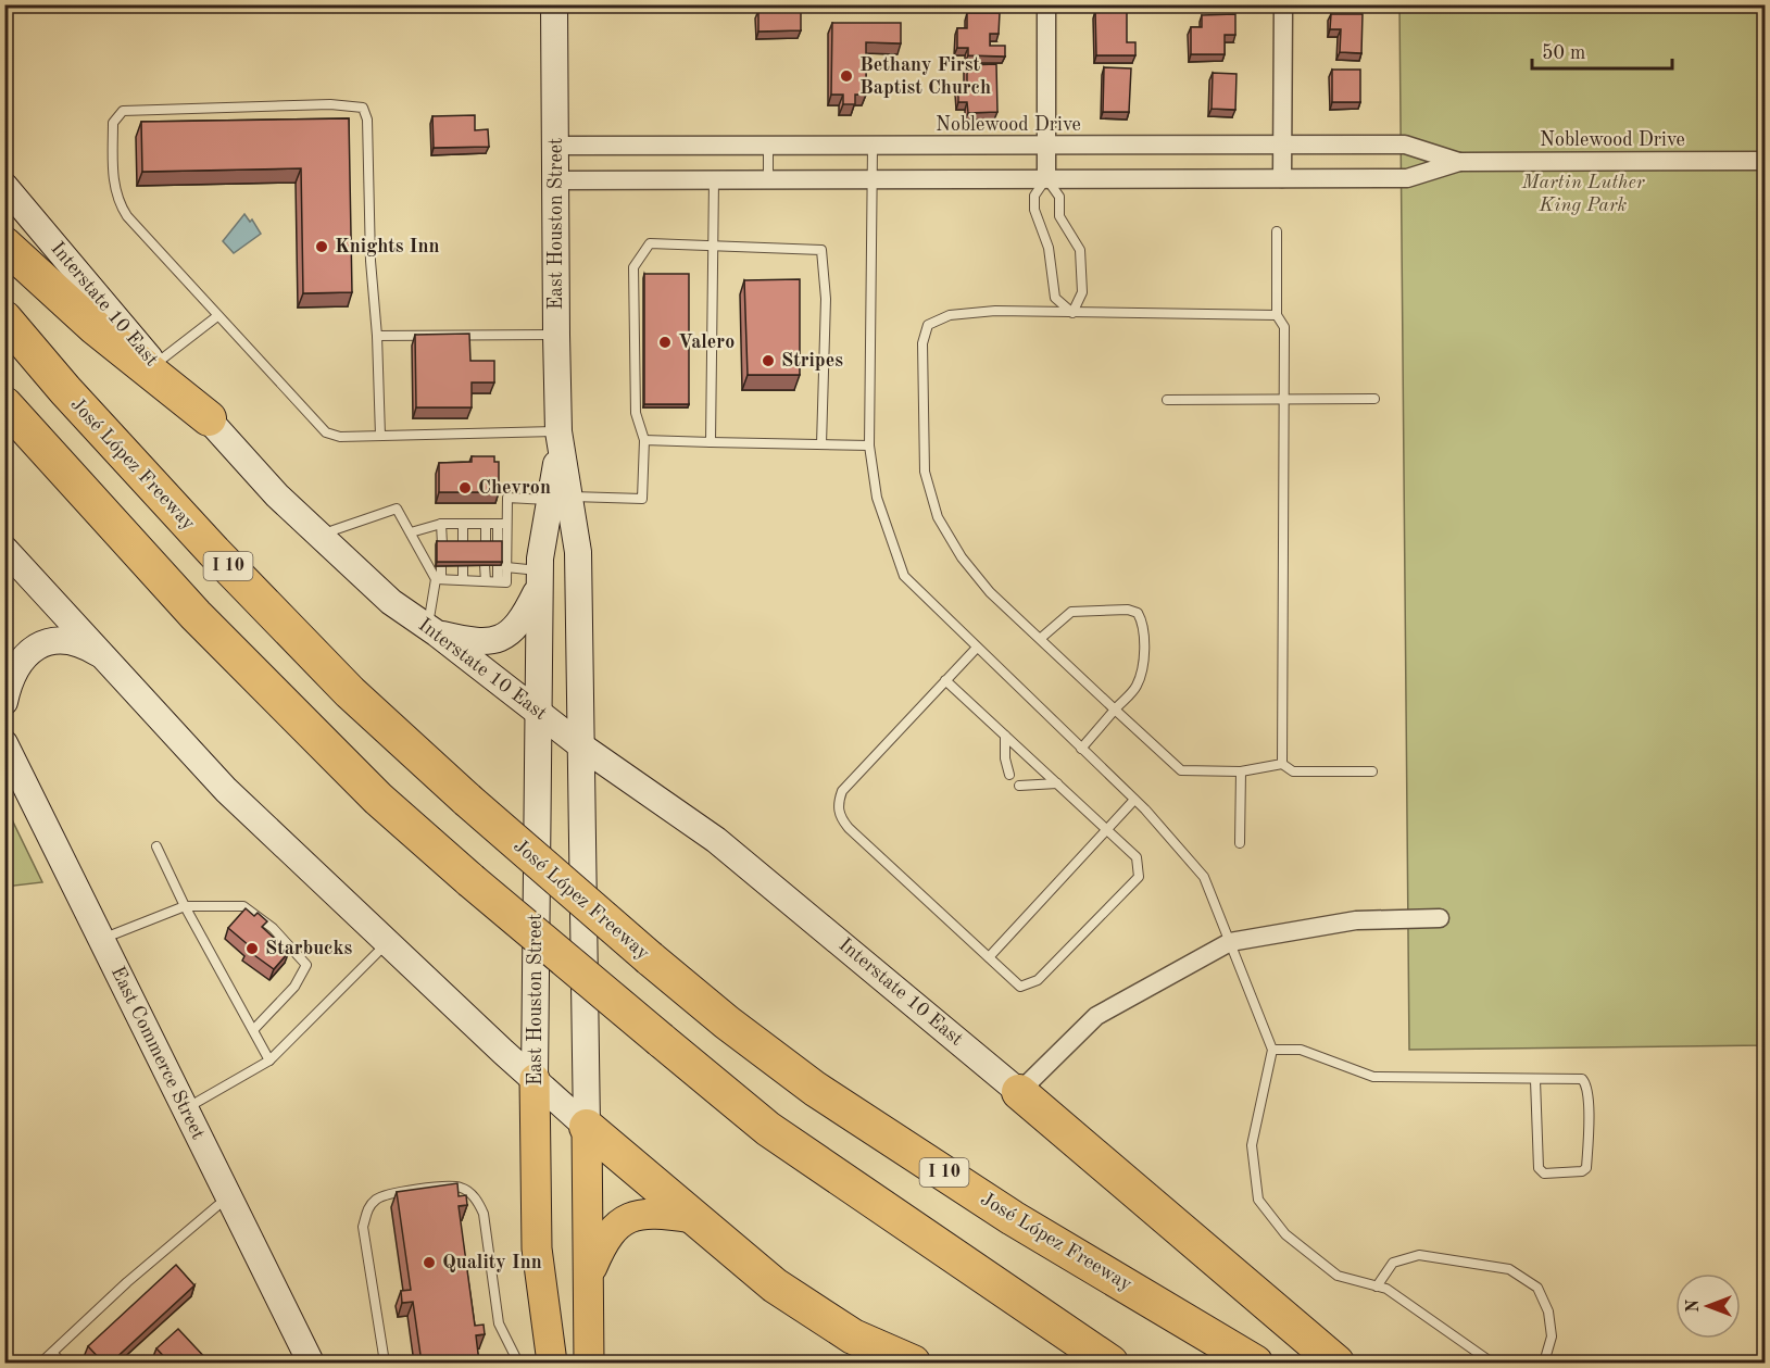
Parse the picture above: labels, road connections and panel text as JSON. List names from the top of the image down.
{
  "streets": {
    "highway": ["José López Freeway", "I 10"],
    "main road": ["East Houston Street", "Interstate 10 East", "East Commerce Street"],
    "street": ["Noblewood Drive"]
  },
  "crossings": [
    ["Noblewood Drive", "East Houston Street"],
    ["East Houston Street", "Interstate 10 East"]
  ],
  "parks": ["Martin Luther King Park"],
  "places": [
    "Bethany First Baptist Church",
    "Knights Inn",
    "Valero",
    "Stripes",
    "Chevron",
    "Starbucks",
    "Quality Inn"
  ],
  "scale_bar": "50 m",
  "north": "left"
}
